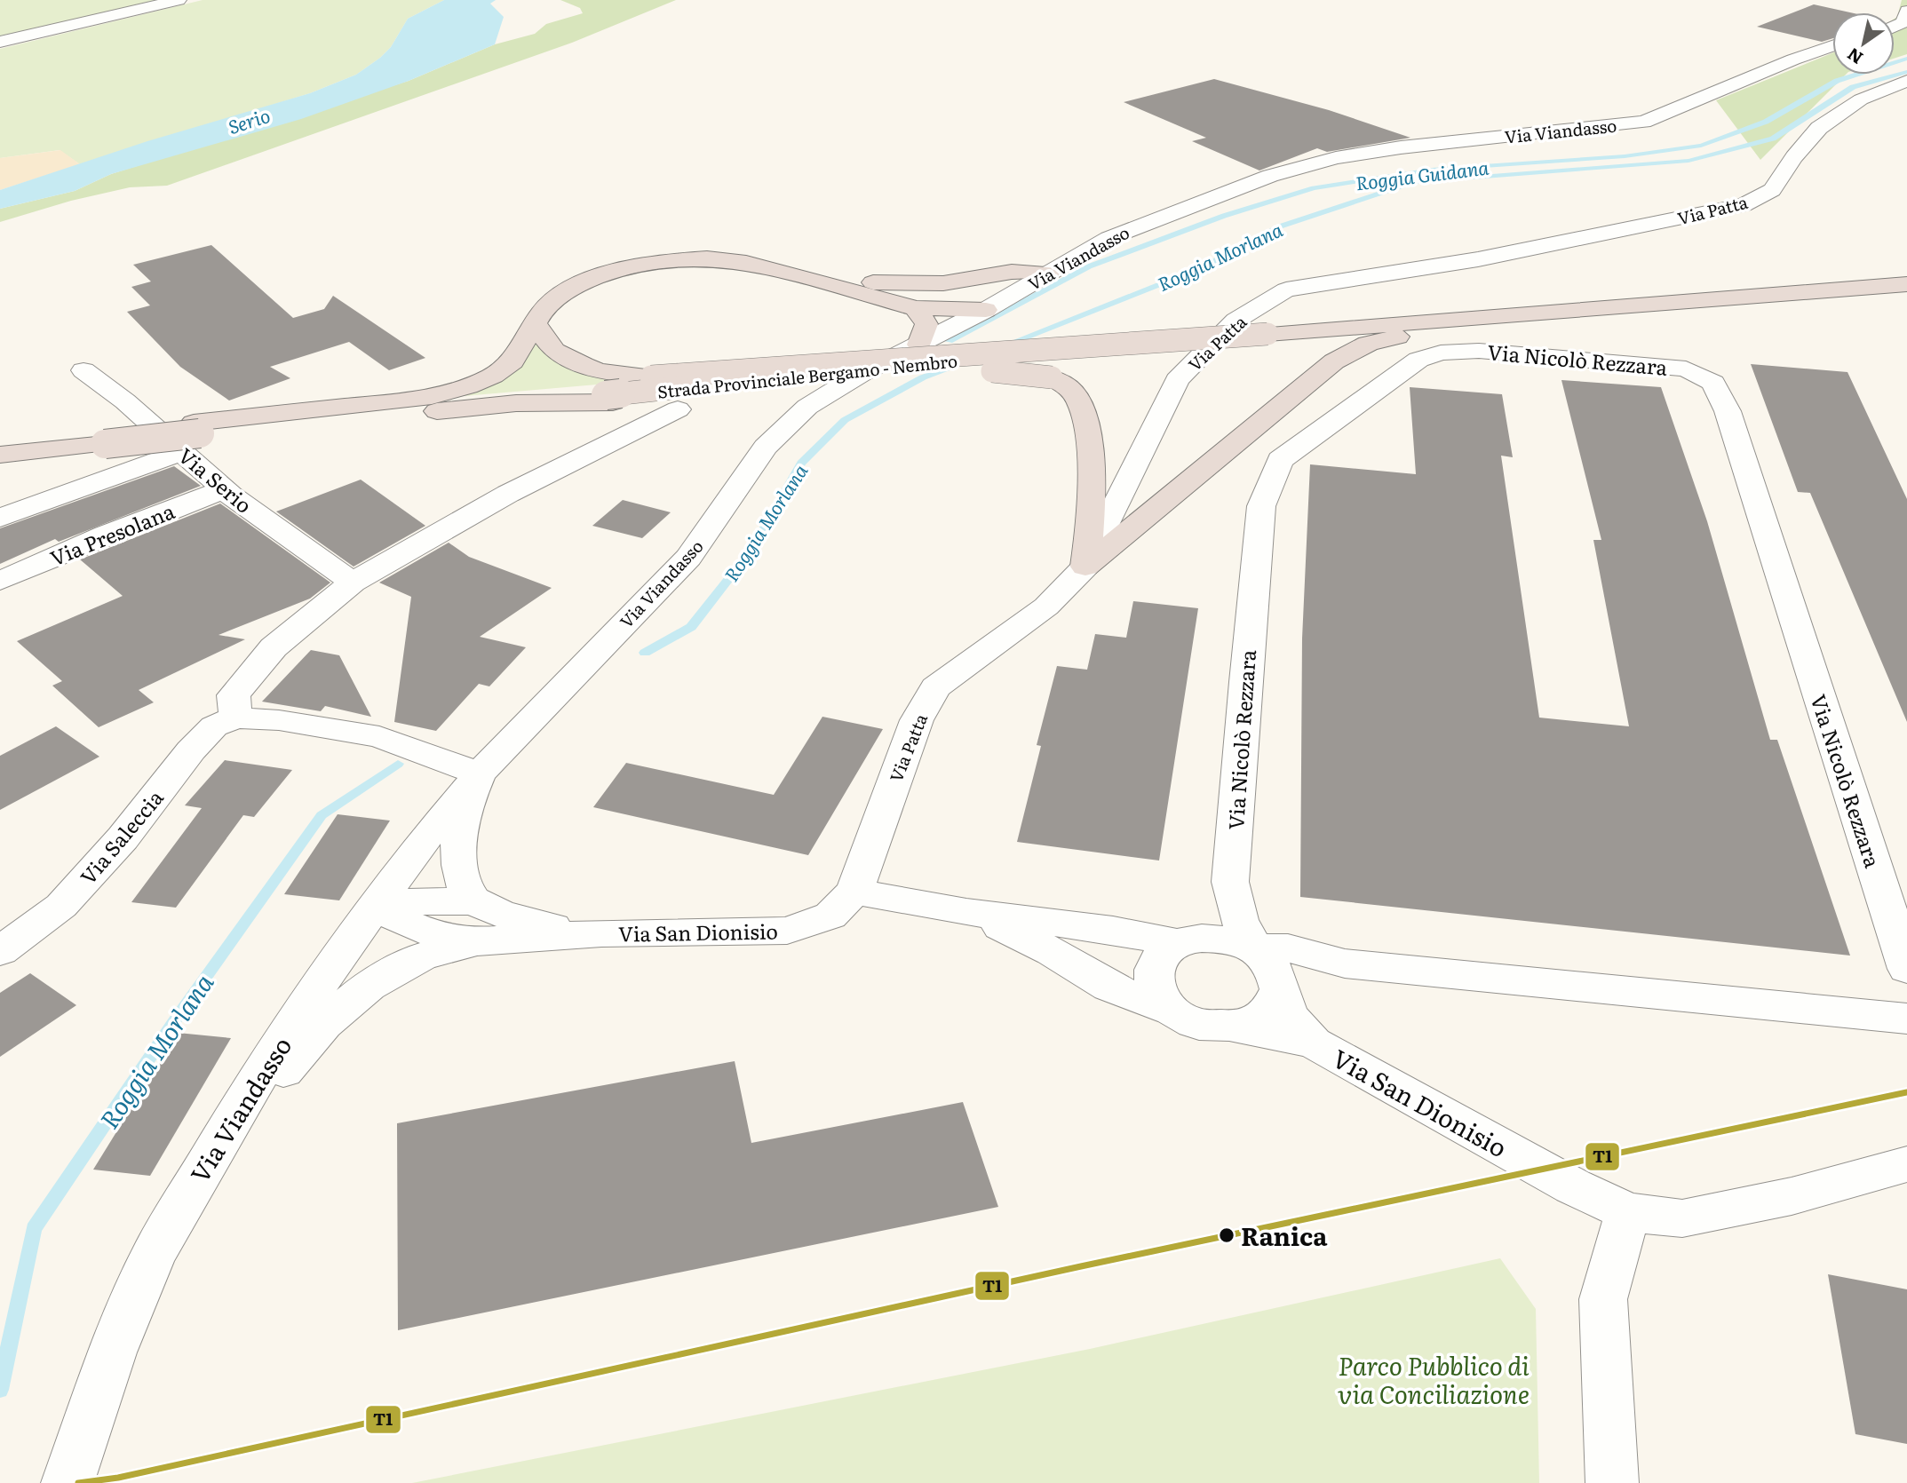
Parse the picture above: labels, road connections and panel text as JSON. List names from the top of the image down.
{
  "streets": {
    "highway": ["Strada Provinciale Bergamo - Nembro"],
    "street": [
      "Via Viandasso",
      "Via Patta",
      "Via Nicolò Rezzara",
      "Via Serio",
      "Via Presolana",
      "Via Saleccia",
      "Via San Dionisio"
    ]
  },
  "crossings": [
    ["Via Patta", "Via San Dionisio"],
    ["Via Nicolò Rezzara", "Via San Dionisio"],
    ["Via Serio", "Via Presolana"]
  ],
  "water": ["Serio", "Roggia Guidana", "Roggia Morlana"],
  "parks": ["Parco Pubblico di via Conciliazione"],
  "places": ["Ranica"],
  "lines": ["transit line T1"],
  "north": "bottom left"
}
